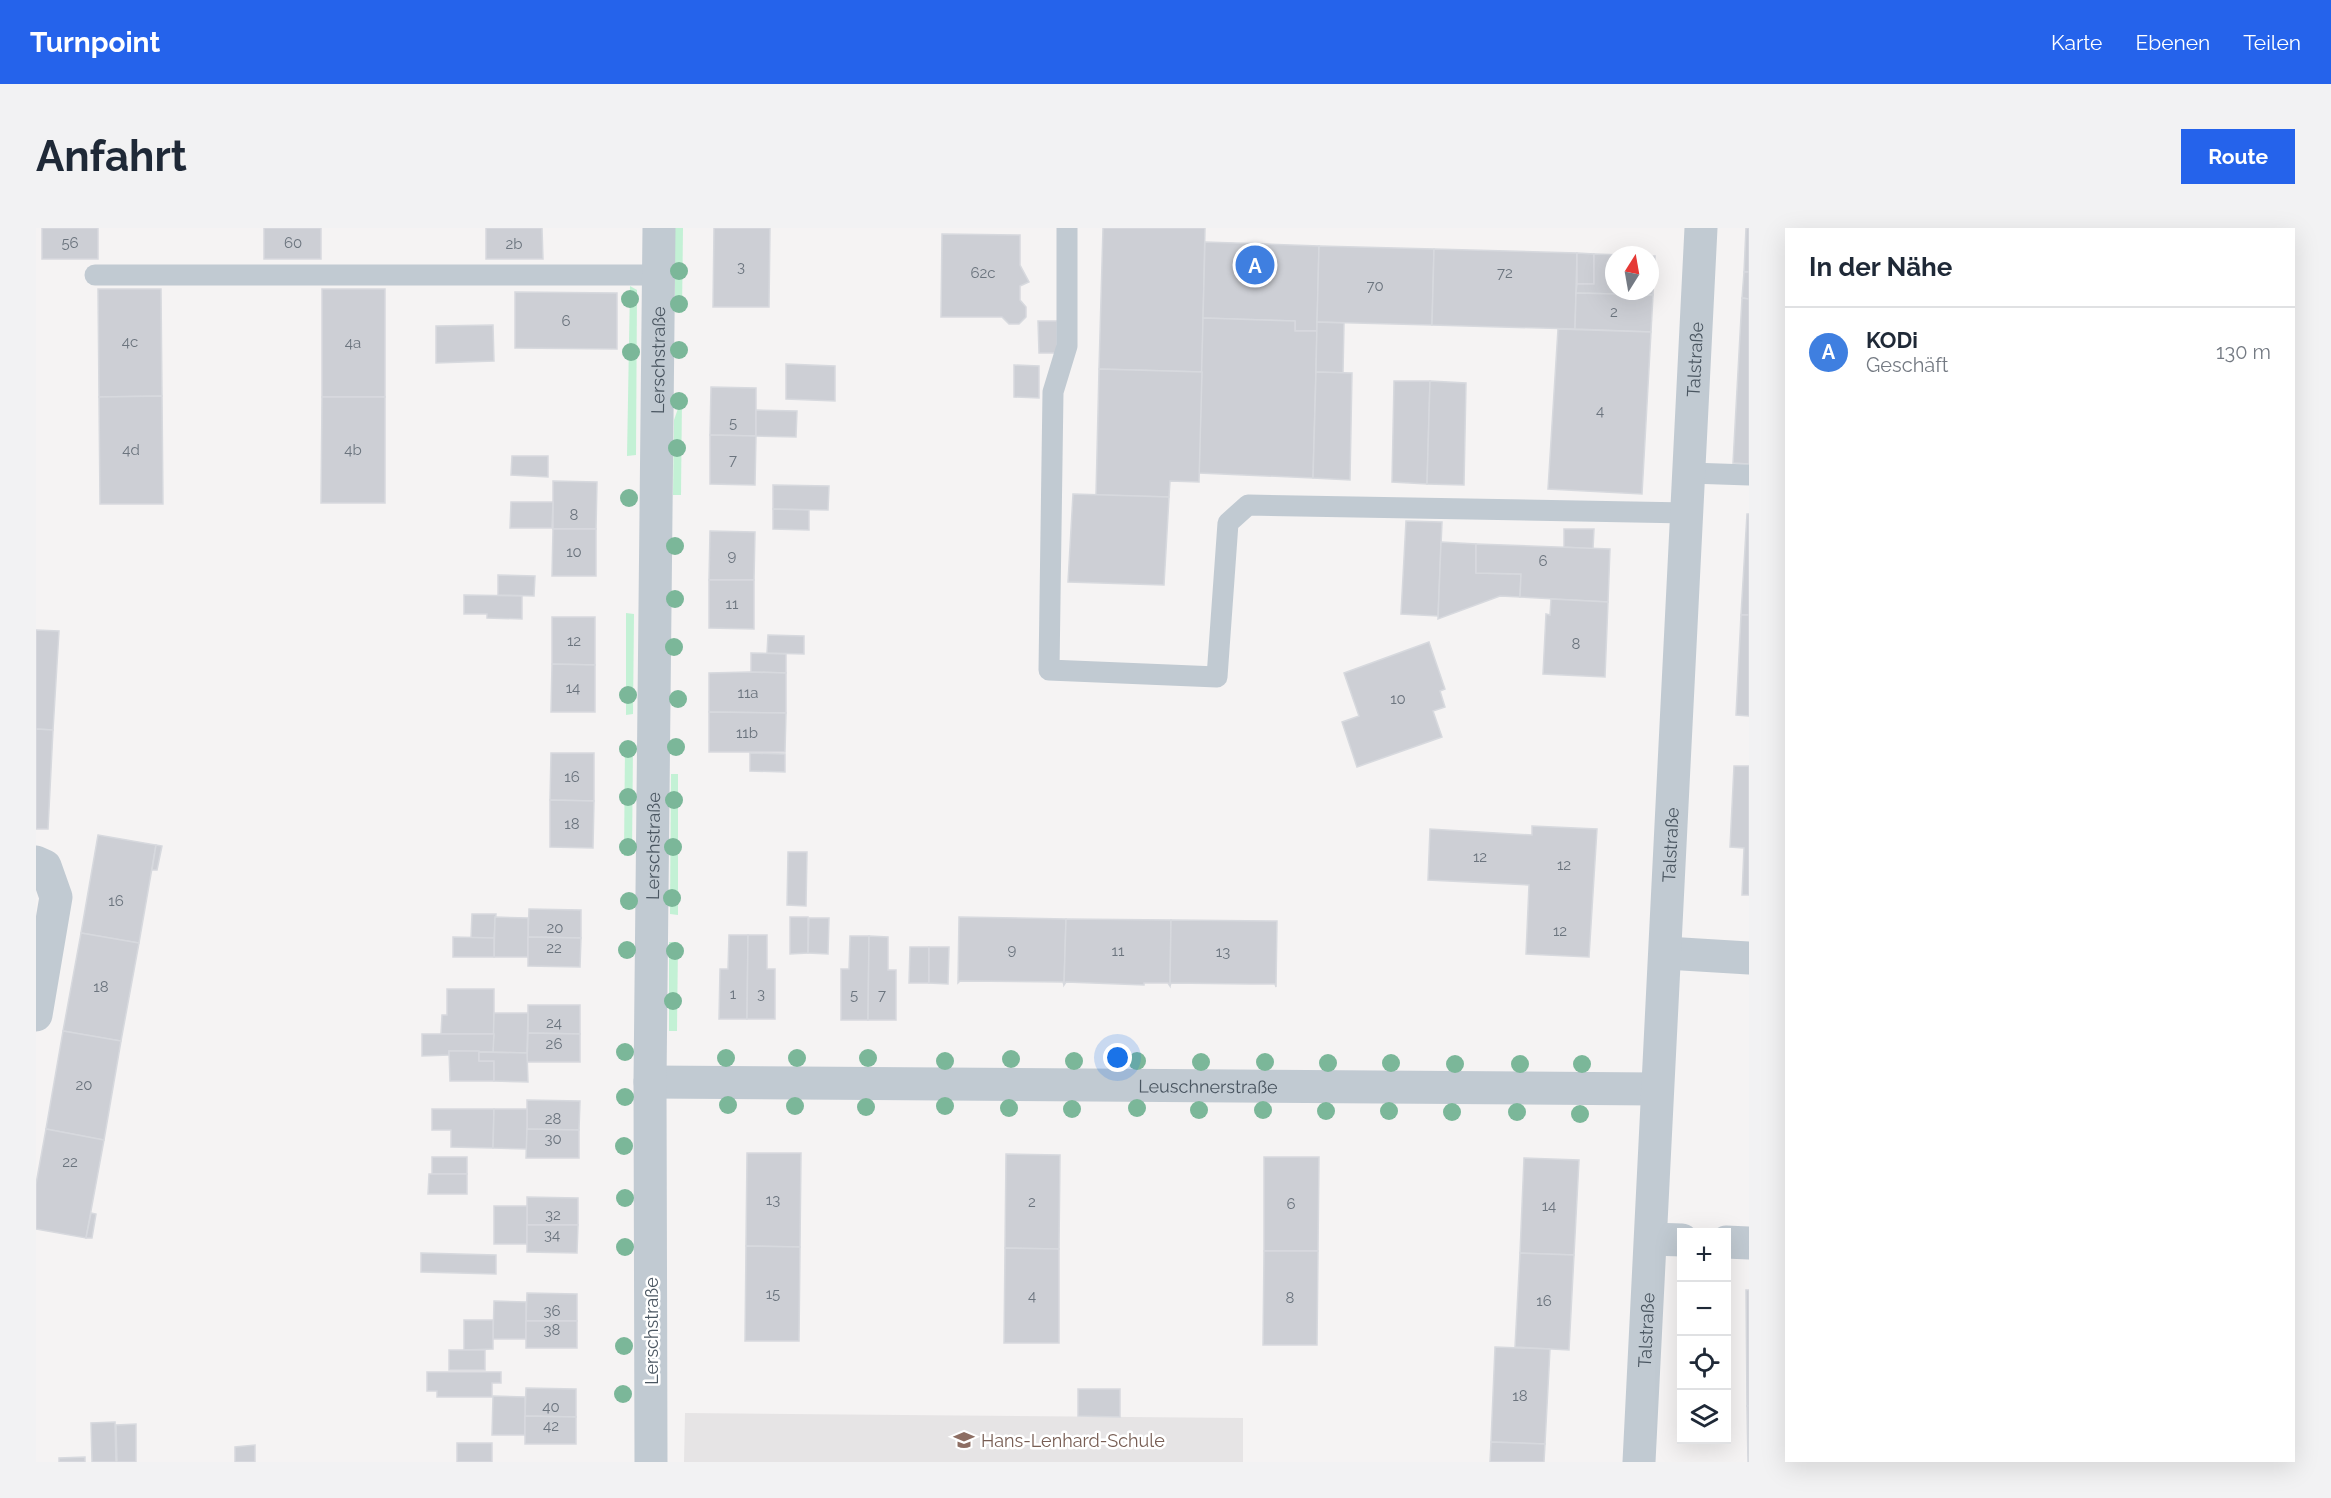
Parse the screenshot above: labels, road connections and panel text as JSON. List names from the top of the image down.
{
  "streets": {
    "street": ["Lerschstraße", "Talstraße", "Leuschnerstraße"]
  },
  "crossings": [
    ["Lerschstraße", "Leuschnerstraße"],
    ["Talstraße", "Leuschnerstraße"]
  ],
  "places": {
    "school or university": ["Hans-Lenhard-Schule"]
  },
  "house_numbers": [
    "56",
    "60",
    "2b",
    "3",
    "62c",
    "72",
    "70",
    "2",
    "6",
    "4c",
    "4a",
    "4",
    "5",
    "4d",
    "4b",
    "7",
    "8",
    "10",
    "9",
    "6",
    "11",
    "12",
    "8",
    "14",
    "11a",
    "10",
    "11b",
    "16",
    "18",
    "12",
    "12",
    "16",
    "20",
    "12",
    "22",
    "9",
    "11",
    "13",
    "18",
    "1",
    "3",
    "5",
    "7",
    "24",
    "26",
    "20",
    "28",
    "30",
    "22",
    "13",
    "2",
    "6",
    "14",
    "32",
    "34",
    "15",
    "4",
    "8",
    "16",
    "36",
    "38",
    "18",
    "40",
    "42"
  ],
  "north": "top",
  "page": {
    "header": "Turnpoint",
    "nav": ["Karte", "Ebenen", "Teilen"],
    "buttons": "Route",
    "title": "Anfahrt",
    "heading": "In der Nähe",
    "pins": "A",
    "list": [
      {
        "mark": "A",
        "name": "KODi",
        "note": "Geschäft",
        "value": "130 m"
      }
    ],
    "map_buttons": ["+", "−"]
  }
}
